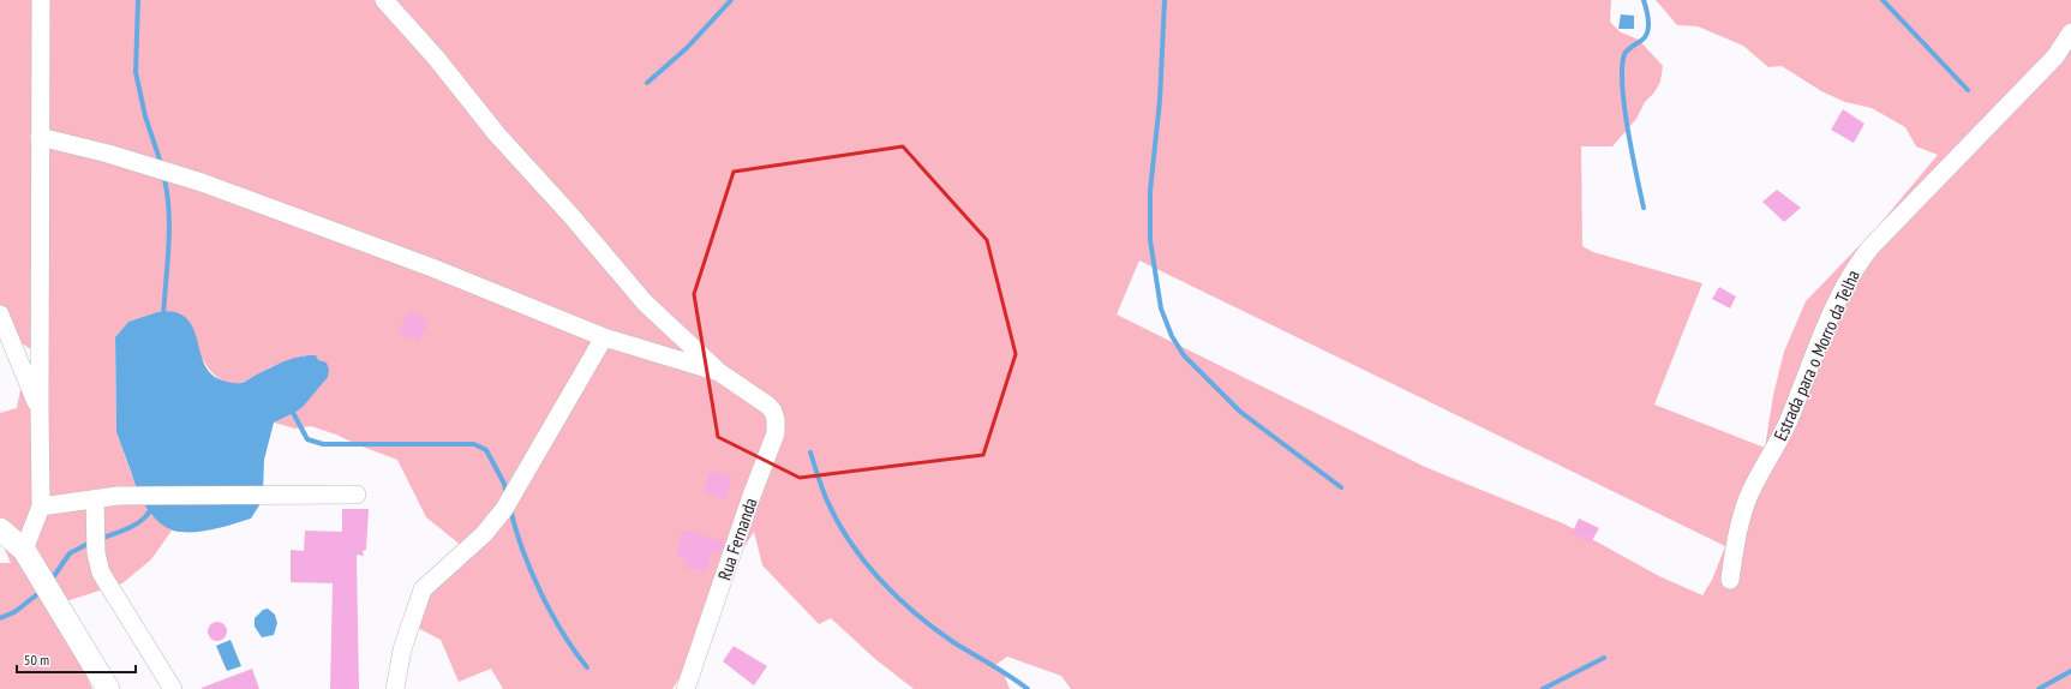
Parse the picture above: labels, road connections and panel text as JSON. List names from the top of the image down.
{
  "streets": {
    "street": ["Estrada para o Morro da Telha", "Rua Fernanda"]
  },
  "scale_bar": "50 m"
}
